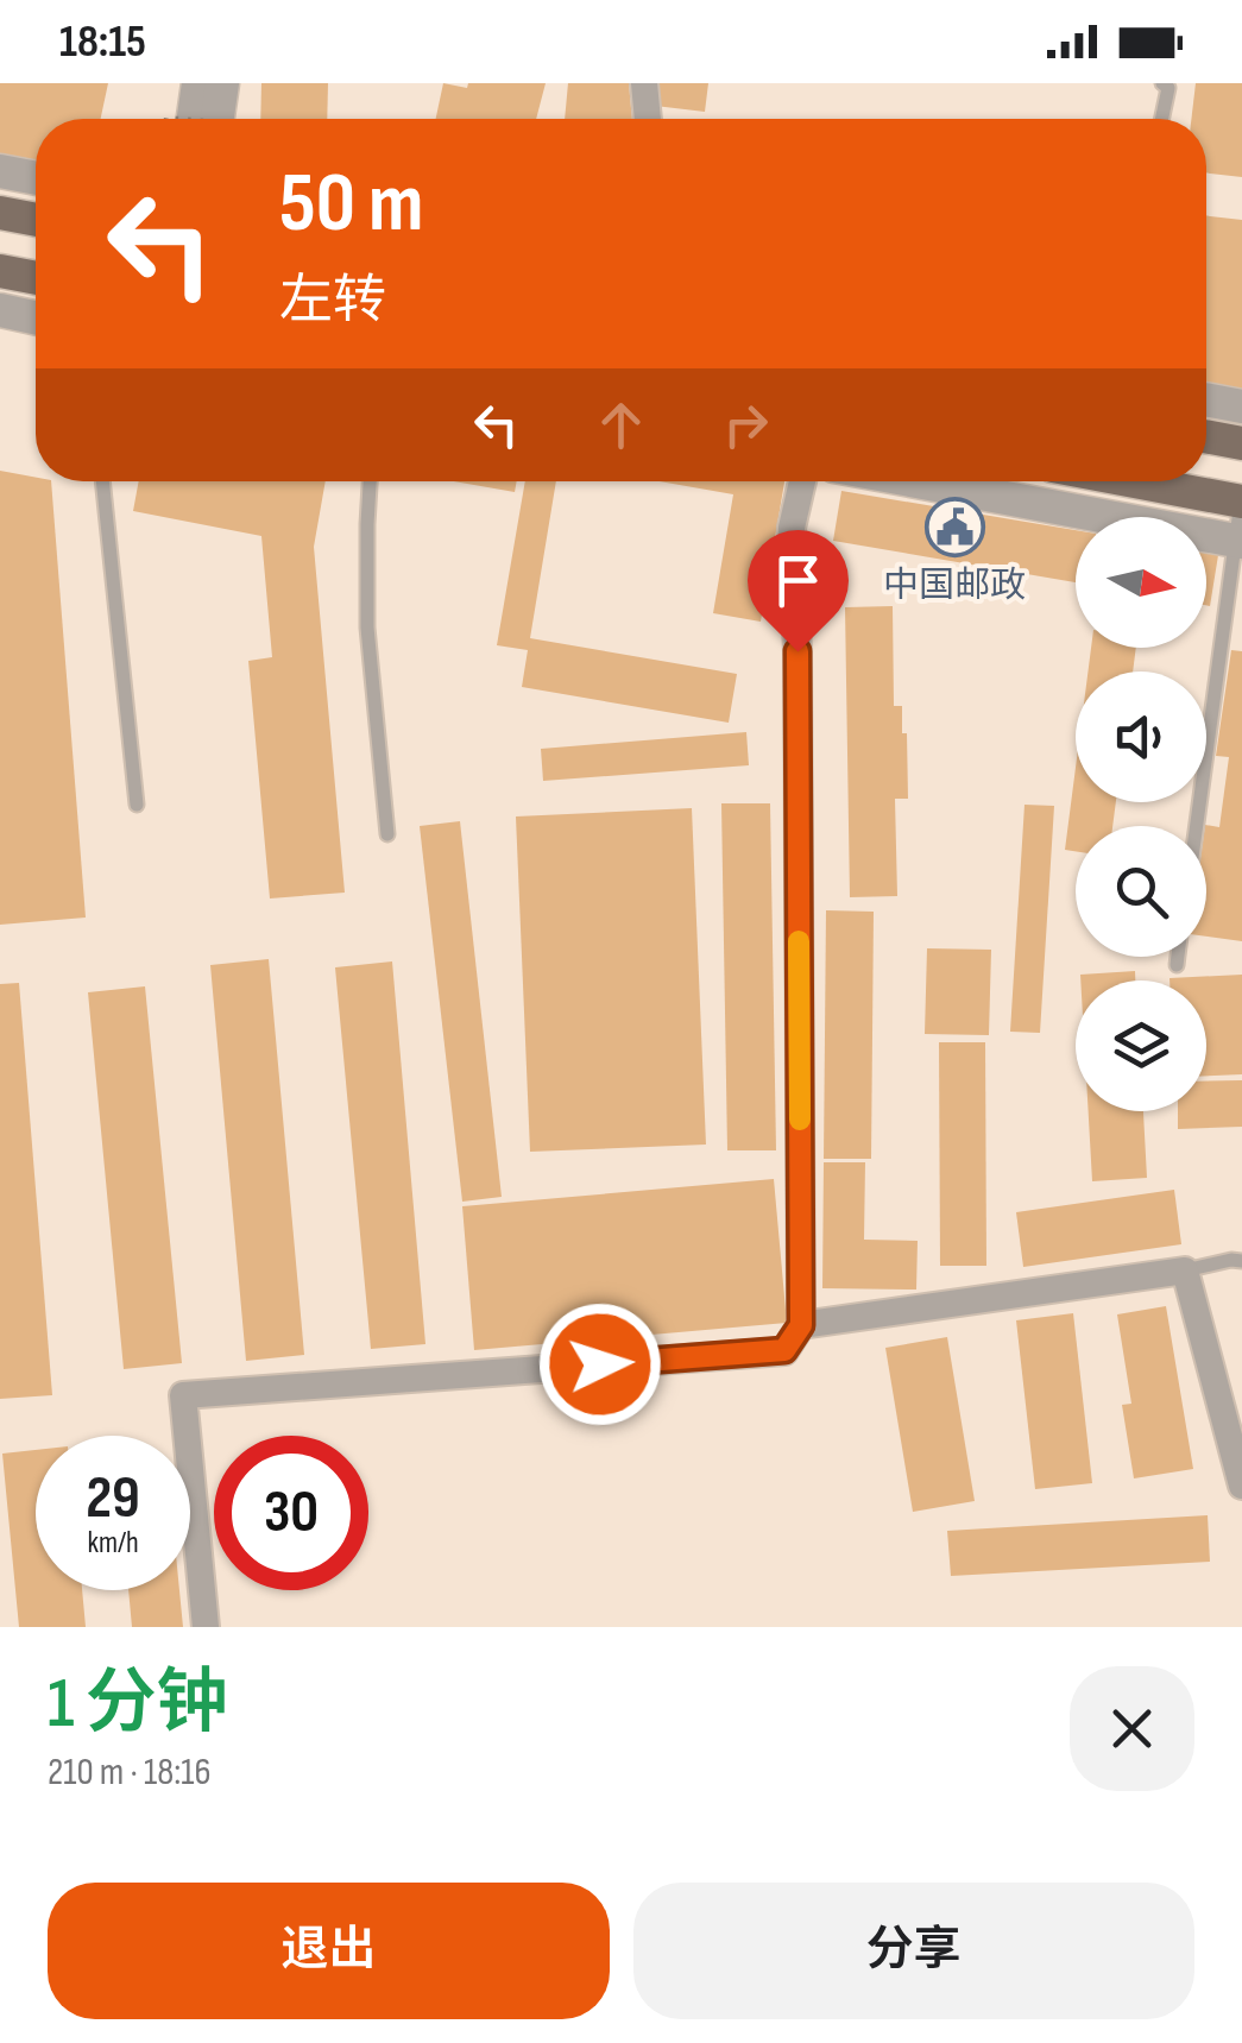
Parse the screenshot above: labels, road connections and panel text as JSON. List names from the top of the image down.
{
  "places": {
    "public building": ["中国邮政"]
  },
  "north": "right",
  "page": {
    "status": "18:15",
    "turn": ["50 m", "左转"],
    "speed": "29 km/h",
    "limit": "30",
    "heading": ["1 分钟", "210 m · 18:16"],
    "buttons": ["退出", "分享"]
  }
}
